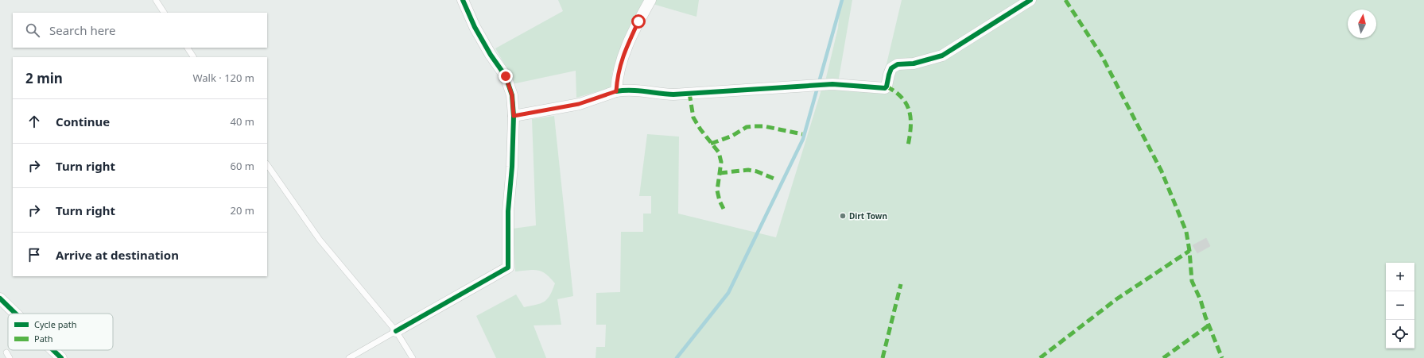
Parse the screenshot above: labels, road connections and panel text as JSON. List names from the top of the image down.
{
  "places": ["Dirt Town"],
  "legend": ["Cycle path", "Path"],
  "north": "top",
  "page": {
    "search": "Search here",
    "heading": ["2 min", "Walk · 120 m"],
    "list": [
      ["Continue", "40 m"],
      ["Turn right", "60 m"],
      ["Turn right", "20 m"],
      "Arrive at destination"
    ],
    "map_buttons": ["+", "−"]
  }
}
